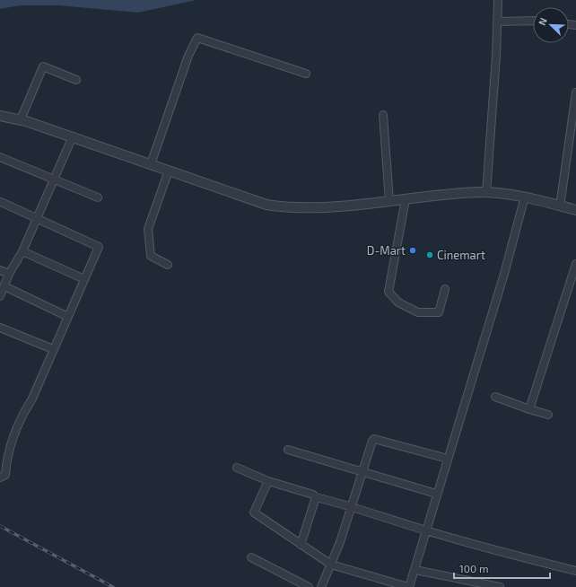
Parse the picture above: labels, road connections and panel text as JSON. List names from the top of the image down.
{
  "places": ["D-Mart", "Cinemart"],
  "scale_bar": "100 m",
  "north": "top left"
}
